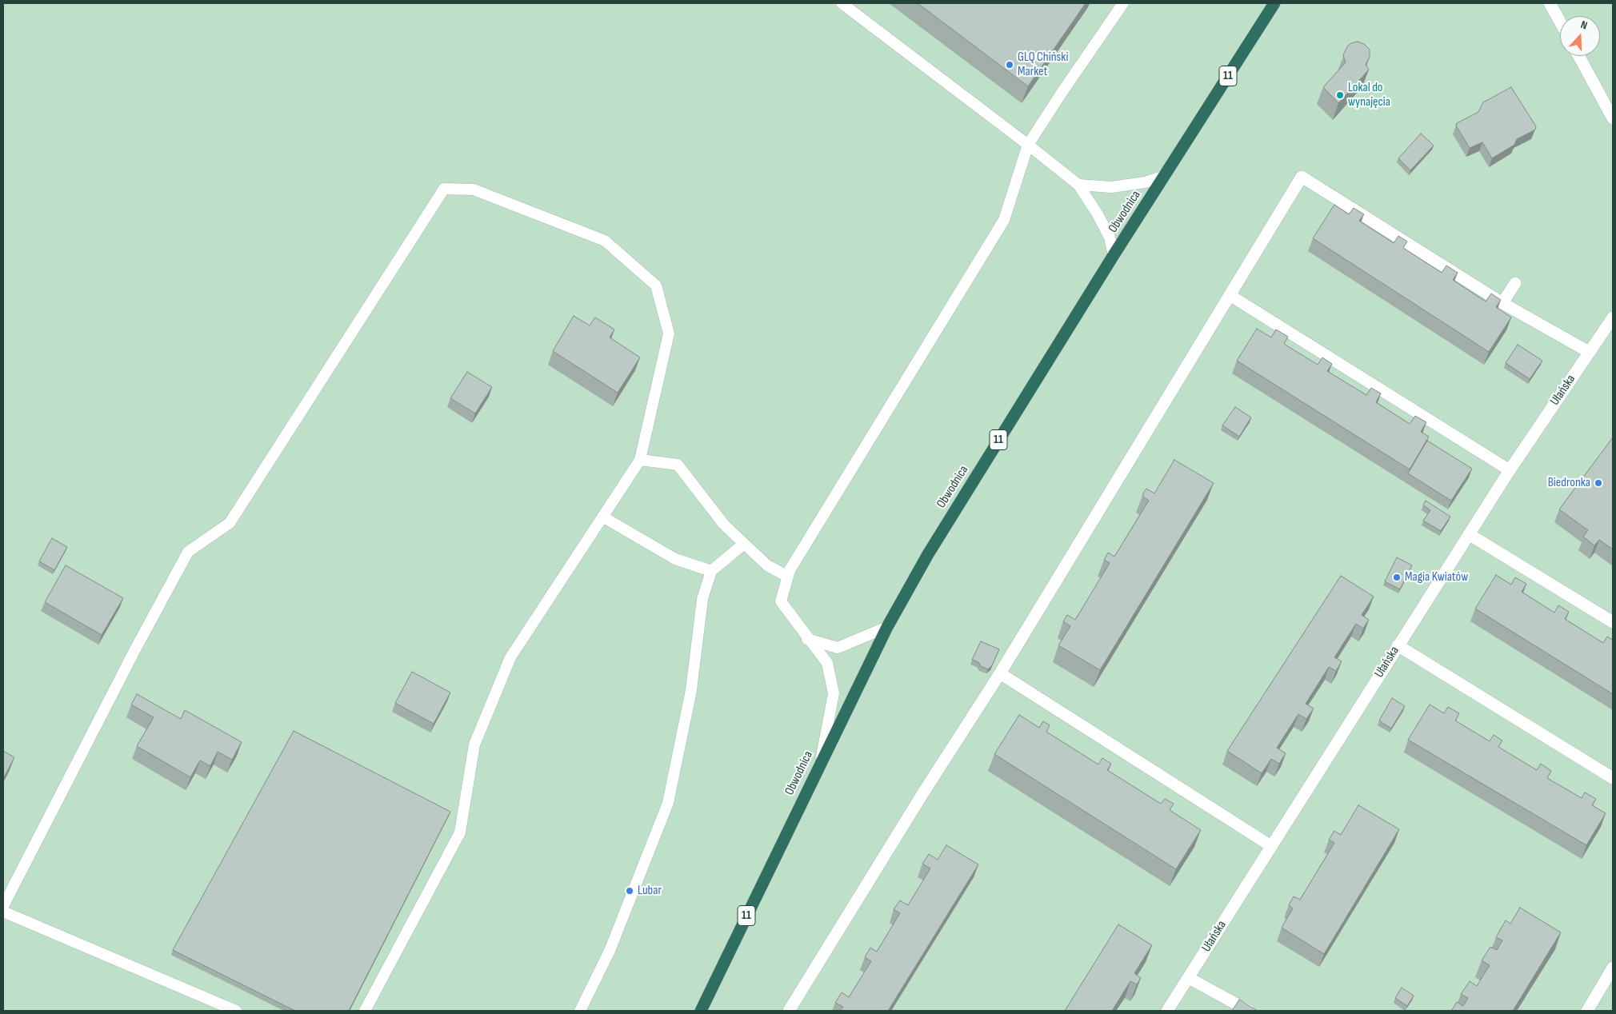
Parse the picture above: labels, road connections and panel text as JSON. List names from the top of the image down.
{
  "streets": {
    "highway": ["11", "Obwodnica"],
    "street": ["Ułańska"]
  },
  "places": [
    "GLQ Chiński Market",
    "Lokal do wynajęcia",
    "Biedronka",
    "Magia Kwiatów",
    "Lubar"
  ],
  "north": "top"
}
